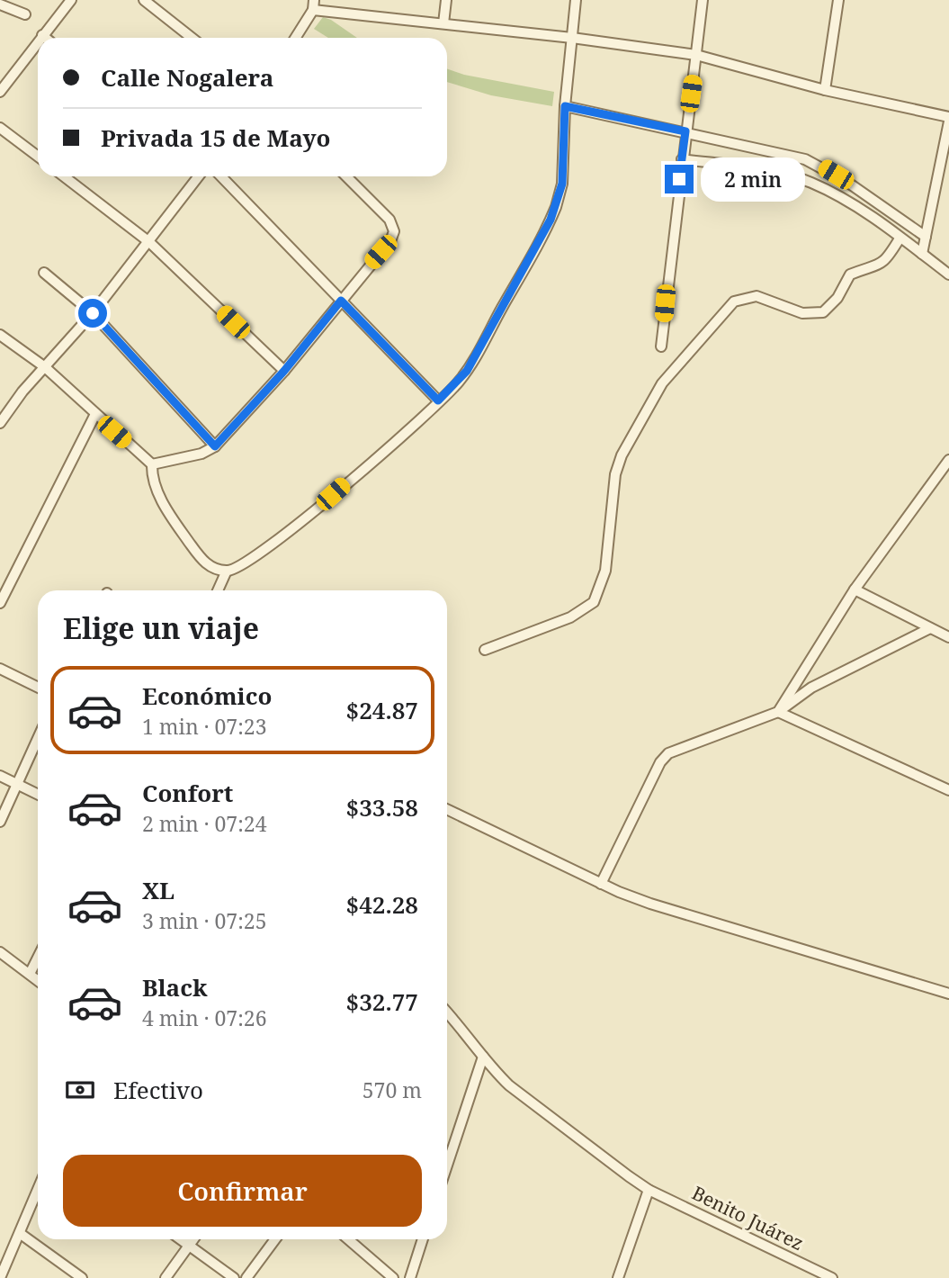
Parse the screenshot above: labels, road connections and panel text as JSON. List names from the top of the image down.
{
  "streets": {
    "street": ["Benito Juárez"]
  },
  "page": {
    "banner": ["Calle Nogalera", "Privada 15 de Mayo"],
    "bubble": "2 min",
    "heading": "Elige un viaje",
    "list": [
      {
        "name": "Económico",
        "note": "1 min · 07:23",
        "value": "$24.87"
      },
      {
        "name": "Confort",
        "note": "2 min · 07:24",
        "value": "$33.58"
      },
      {
        "name": "XL",
        "note": "3 min · 07:25",
        "value": "$42.28"
      },
      {
        "name": "Black",
        "note": "4 min · 07:26",
        "value": "$32.77"
      }
    ],
    "pay": ["Efectivo", "570 m"],
    "buttons": "Confirmar"
  }
}
